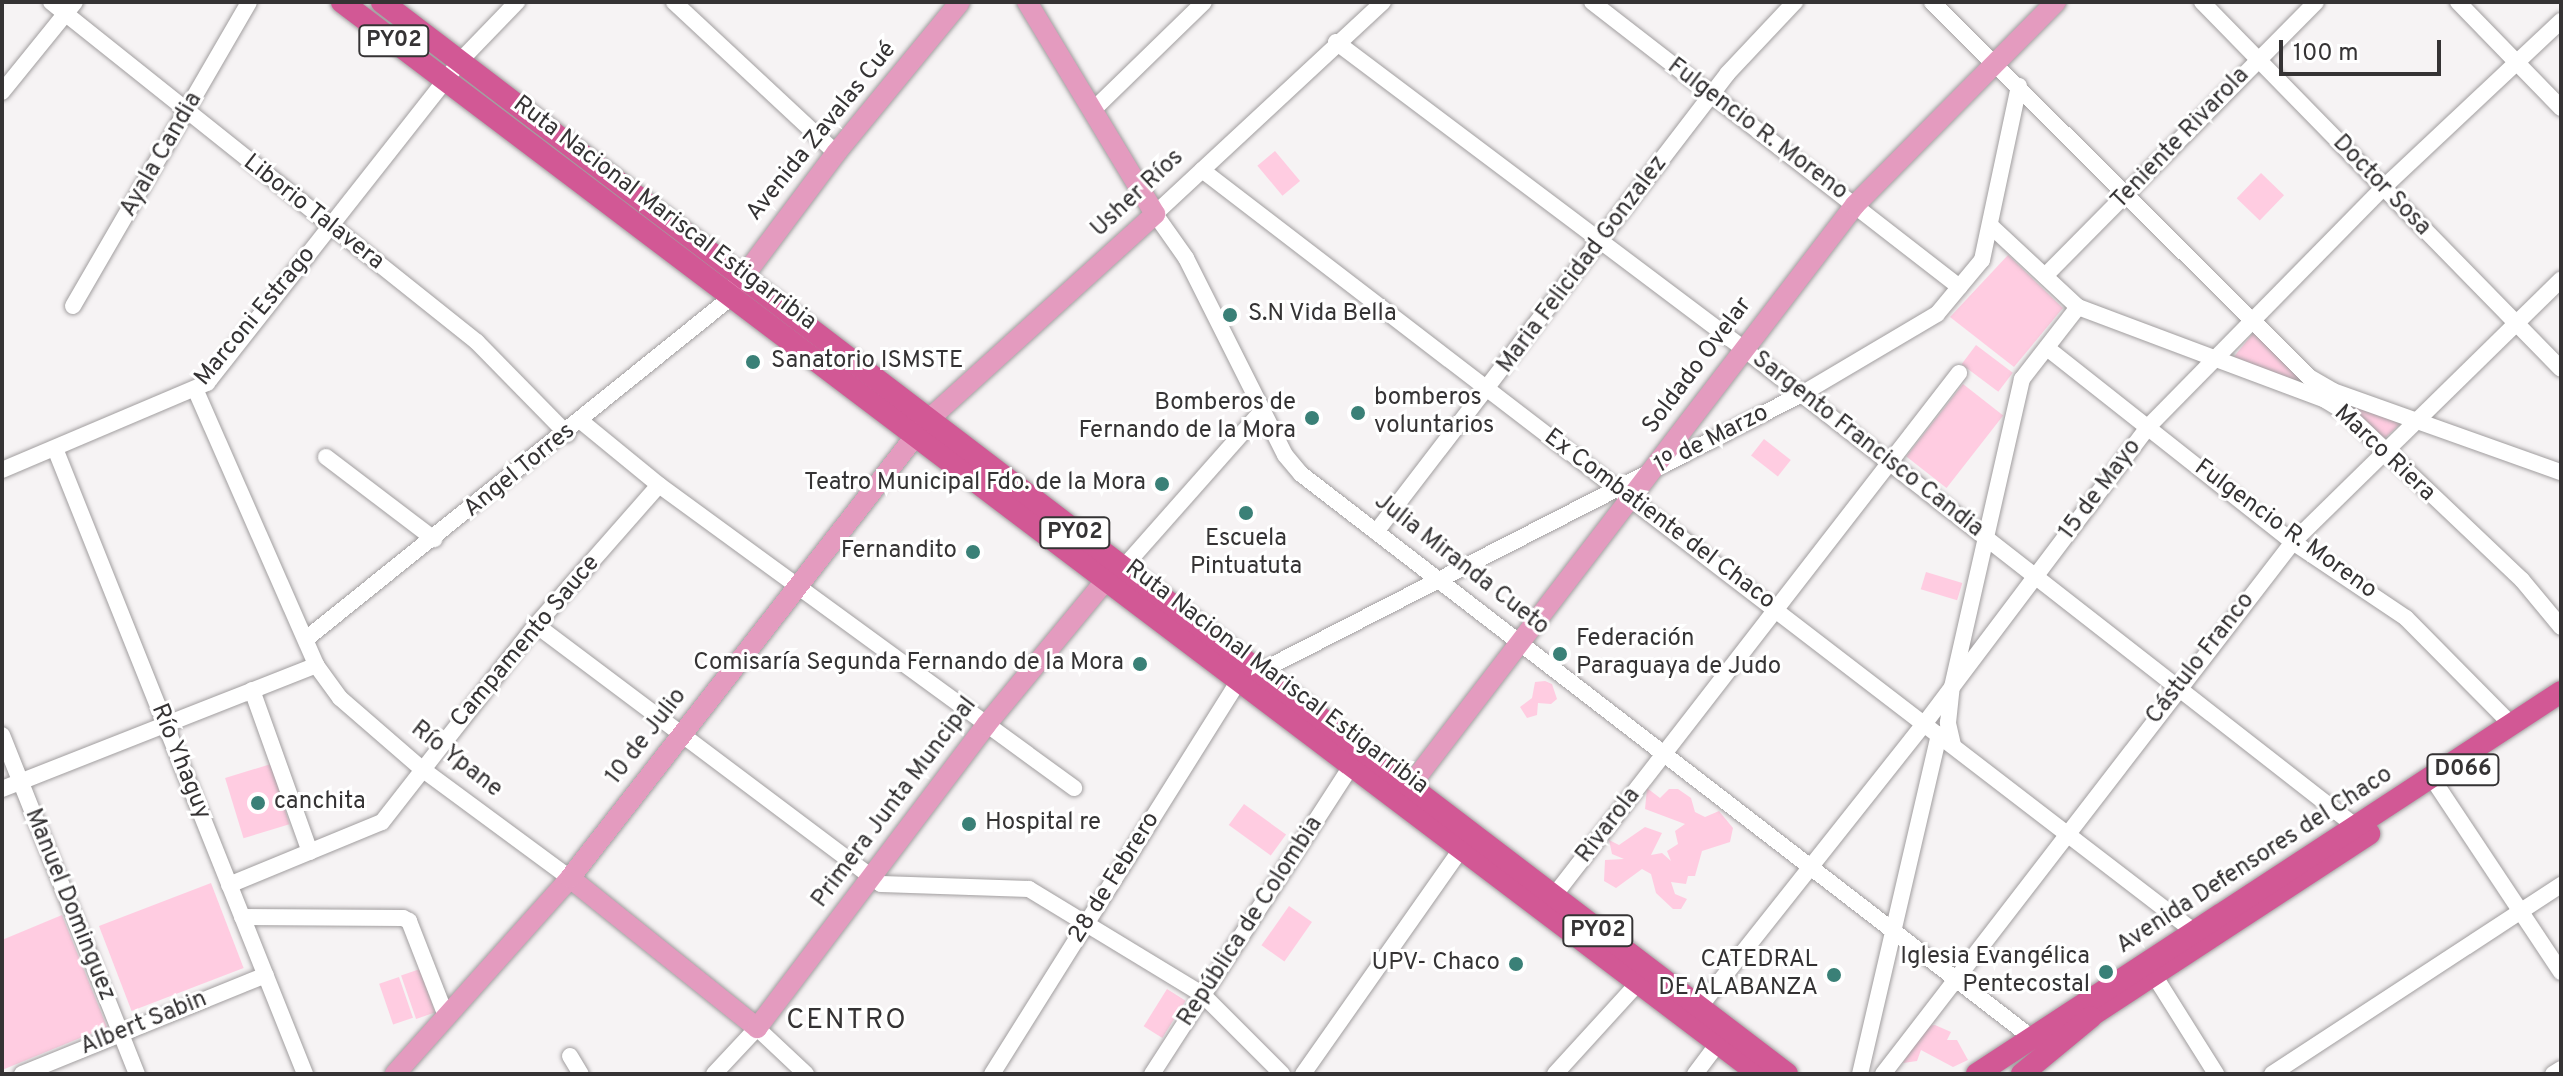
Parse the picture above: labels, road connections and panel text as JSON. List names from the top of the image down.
{
  "streets": {
    "highway": [
      "PY02",
      "Ruta Nacional Mariscal Estigarribia",
      "D066",
      "Avenida Defensores del Chaco"
    ],
    "main road": [
      "Avenida Zavalas Cué",
      "Usher Ríos",
      "Soldado Ovelar",
      "Julia Miranda Cueto",
      "10 de Julio",
      "Río Ypane",
      "Primera Junta Muncipal"
    ],
    "street": [
      "Fulgencio R. Moreno",
      "Teniente Rivarola",
      "Ayala Candia",
      "Doctor Sosa",
      "Liborio Talavera",
      "Maria Felicidad Gonzalez",
      "Marconi Estrago",
      "1º de Marzo",
      "Sargento Francisco Candia",
      "Marco Riera",
      "Angel Torres",
      "15 de Mayo",
      "Ex Combatiente del Chaco",
      "Campamento Sauce",
      "Cástulo Franco",
      "Río Yhaguy",
      "Rivarola",
      "28 de Febrero",
      "Manuel Dominguez",
      "República de Colombia",
      "Albert Sabin"
    ]
  },
  "crossings": [
    ["Fulgencio R. Moreno", "Maria Felicidad Gonzalez"],
    ["Fulgencio R. Moreno", "Soldado Ovelar"],
    ["Fulgencio R. Moreno", "1º de Marzo"],
    ["Fulgencio R. Moreno", "15 de Mayo"],
    ["Fulgencio R. Moreno", "Cástulo Franco"],
    ["Fulgencio R. Moreno", "Avenida Defensores del Chaco"],
    ["Avenida Zavalas Cué", "Ruta Nacional Mariscal Estigarribia"],
    ["Avenida Zavalas Cué", "Angel Torres"],
    ["Teniente Rivarola", "Doctor Sosa"],
    ["Ayala Candia", "Liborio Talavera"],
    ["Doctor Sosa", "15 de Mayo"],
    ["Doctor Sosa", "Cástulo Franco"],
    ["Usher Ríos", "Ruta Nacional Mariscal Estigarribia"],
    ["Usher Ríos", "Sargento Francisco Candia"],
    ["Usher Ríos", "Ex Combatiente del Chaco"],
    ["Usher Ríos", "Julia Miranda Cueto"],
    ["Usher Ríos", "10 de Julio"],
    ["Liborio Talavera", "Marconi Estrago"],
    ["Liborio Talavera", "Angel Torres"],
    ["Ruta Nacional Mariscal Estigarribia", "Marconi Estrago"],
    ["Ruta Nacional Mariscal Estigarribia", "Soldado Ovelar"],
    ["Ruta Nacional Mariscal Estigarribia", "Angel Torres"],
    ["Ruta Nacional Mariscal Estigarribia", "15 de Mayo"],
    ["Ruta Nacional Mariscal Estigarribia", "10 de Julio"],
    ["Ruta Nacional Mariscal Estigarribia", "Primera Junta Muncipal"],
    ["Ruta Nacional Mariscal Estigarribia", "Rivarola"],
    ["Ruta Nacional Mariscal Estigarribia", "28 de Febrero"],
    ["Ruta Nacional Mariscal Estigarribia", "República de Colombia"],
    ["Maria Felicidad Gonzalez", "Sargento Francisco Candia"],
    ["Maria Felicidad Gonzalez", "Ex Combatiente del Chaco"],
    ["Maria Felicidad Gonzalez", "Julia Miranda Cueto"],
    ["Marconi Estrago", "Río Ypane"],
    ["Marconi Estrago", "Río Yhaguy"],
    ["Soldado Ovelar", "1º de Marzo"],
    ["Soldado Ovelar", "Sargento Francisco Candia"],
    ["Soldado Ovelar", "Ex Combatiente del Chaco"],
    ["Soldado Ovelar", "Julia Miranda Cueto"],
    ["1º de Marzo", "Sargento Francisco Candia"],
    ["Sargento Francisco Candia", "15 de Mayo"],
    ["Sargento Francisco Candia", "Cástulo Franco"],
    ["Sargento Francisco Candia", "Avenida Defensores del Chaco"],
    ["Marco Riera", "15 de Mayo"],
    ["Marco Riera", "Cástulo Franco"],
    ["Angel Torres", "Río Ypane"],
    ["15 de Mayo", "Ex Combatiente del Chaco"],
    ["15 de Mayo", "Julia Miranda Cueto"],
    ["Ex Combatiente del Chaco", "Cástulo Franco"],
    ["Ex Combatiente del Chaco", "Avenida Defensores del Chaco"],
    ["Julia Miranda Cueto", "Cástulo Franco"],
    ["Julia Miranda Cueto", "Rivarola"],
    ["Julia Miranda Cueto", "Avenida Defensores del Chaco"],
    ["Campamento Sauce", "Río Ypane"],
    ["Campamento Sauce", "Río Yhaguy"],
    ["10 de Julio", "Río Ypane"],
    ["Río Ypane", "Primera Junta Muncipal"],
    ["Río Yhaguy", "Albert Sabin"],
    ["Manuel Dominguez", "Albert Sabin"]
  ],
  "districts": ["CENTRO"],
  "places": [
    "S.N Vida Bella",
    "Sanatorio ISMSTE",
    "bomberos voluntarios",
    "Bomberos de Fernando de la Mora",
    "Teatro Municipal Fdo. de la Mora",
    "Escuela Pintuatuta",
    "Fernandito",
    "Federación Paraguaya de Judo",
    "Comisaría Segunda Fernando de la Mora",
    "canchita",
    "Hospital re",
    "UPV- Chaco",
    "Iglesia Evangélica Pentecostal",
    "CATEDRAL DE ALABANZA"
  ],
  "scale_bar": "100 m"
}
